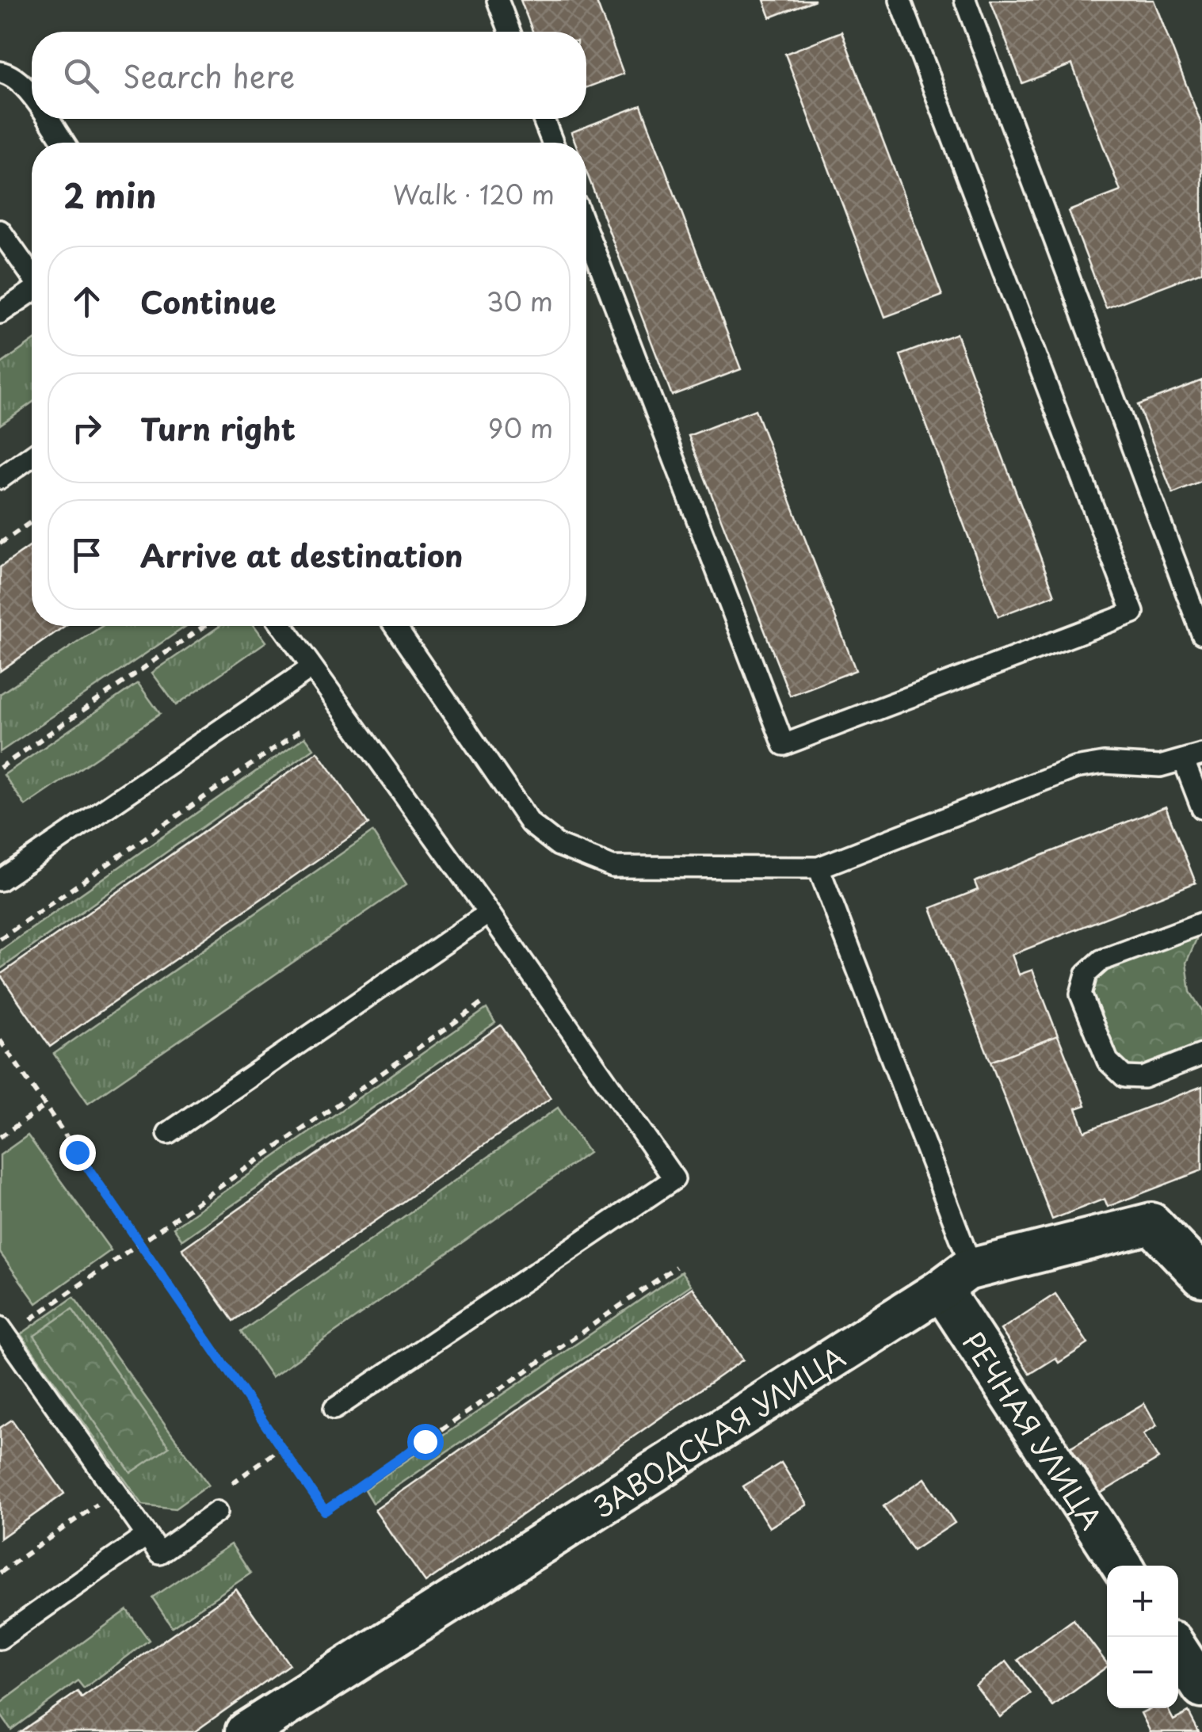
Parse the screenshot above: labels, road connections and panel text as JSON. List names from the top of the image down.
{
  "streets": {
    "street": ["РЕЧНАЯ УЛИЦА", "ЗАВОДСКАЯ УЛИЦА"]
  },
  "crossings": [
    ["РЕЧНАЯ УЛИЦА", "ЗАВОДСКАЯ УЛИЦА"]
  ],
  "page": {
    "search": "Search here",
    "heading": ["2 min", "Walk · 120 m"],
    "list": [
      ["Continue", "30 m"],
      ["Turn right", "90 m"],
      "Arrive at destination"
    ],
    "map_buttons": ["+", "−"]
  }
}
